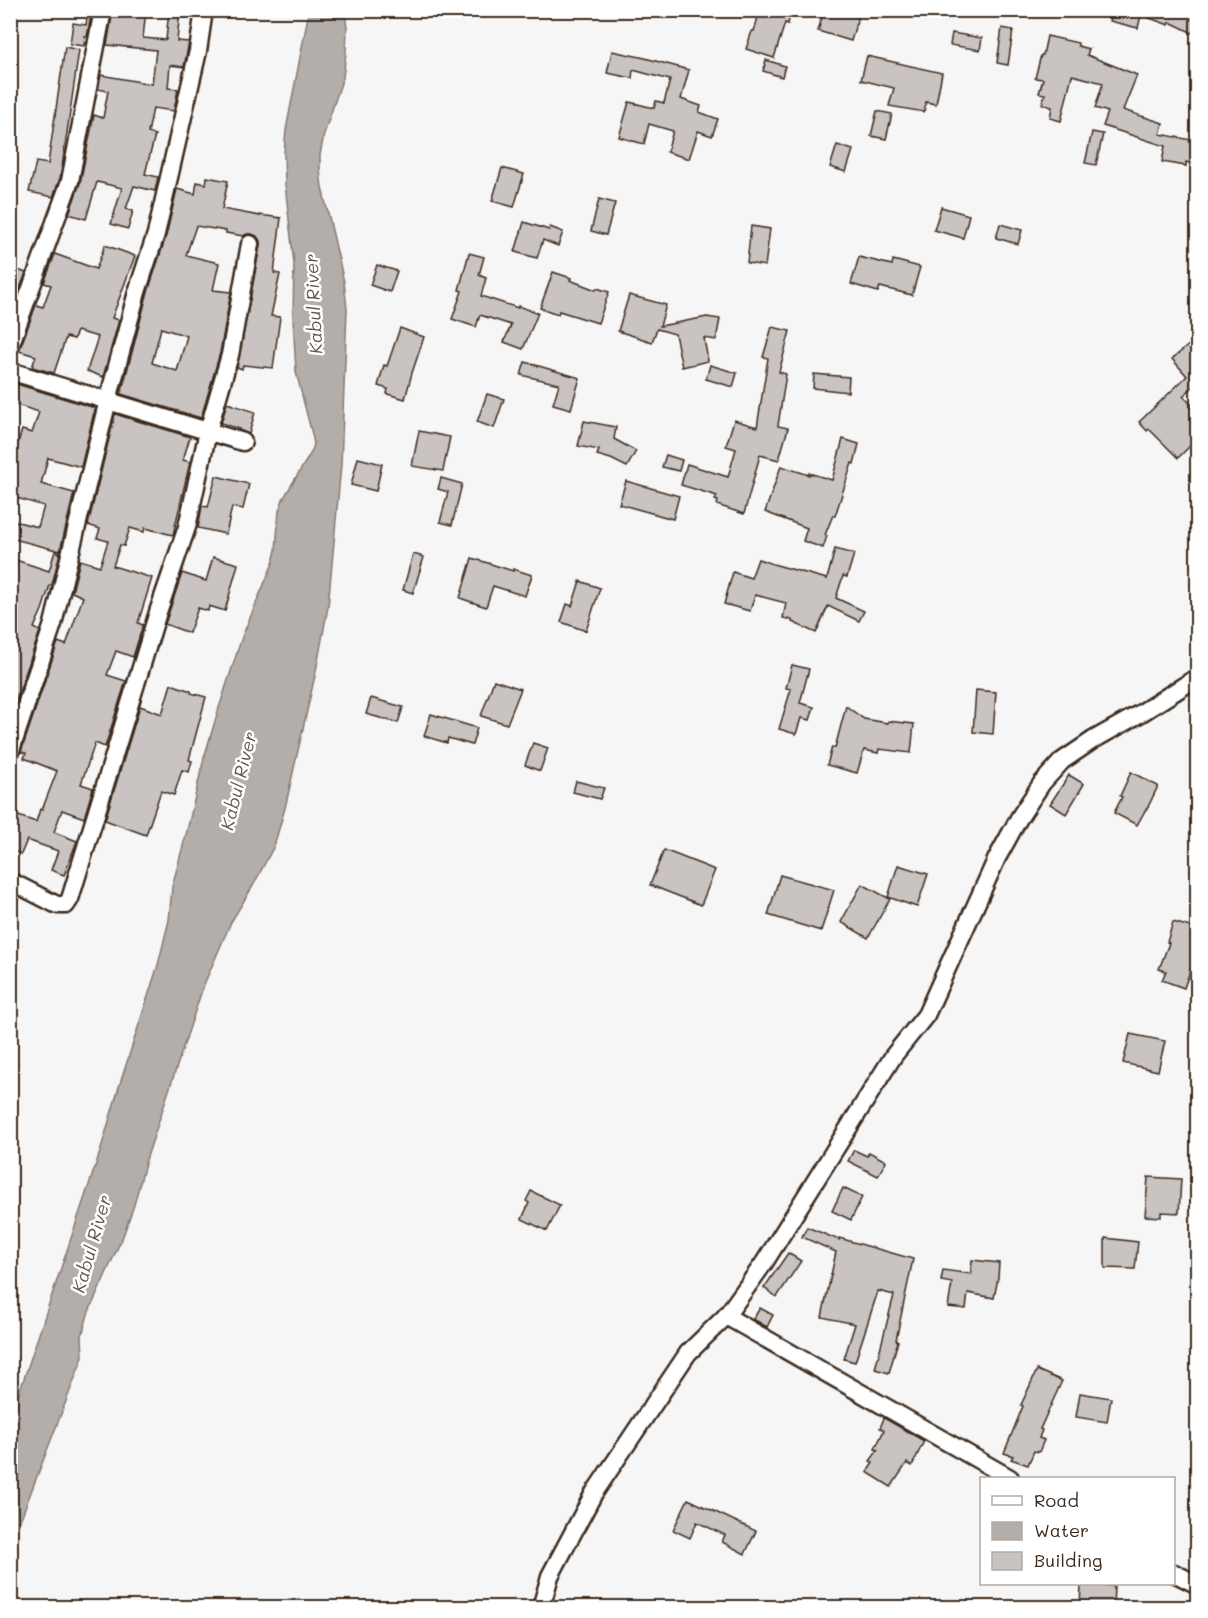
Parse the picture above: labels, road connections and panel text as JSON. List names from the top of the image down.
{
  "water": ["Kabul River"],
  "legend": ["Road", "Water", "Building"]
}
